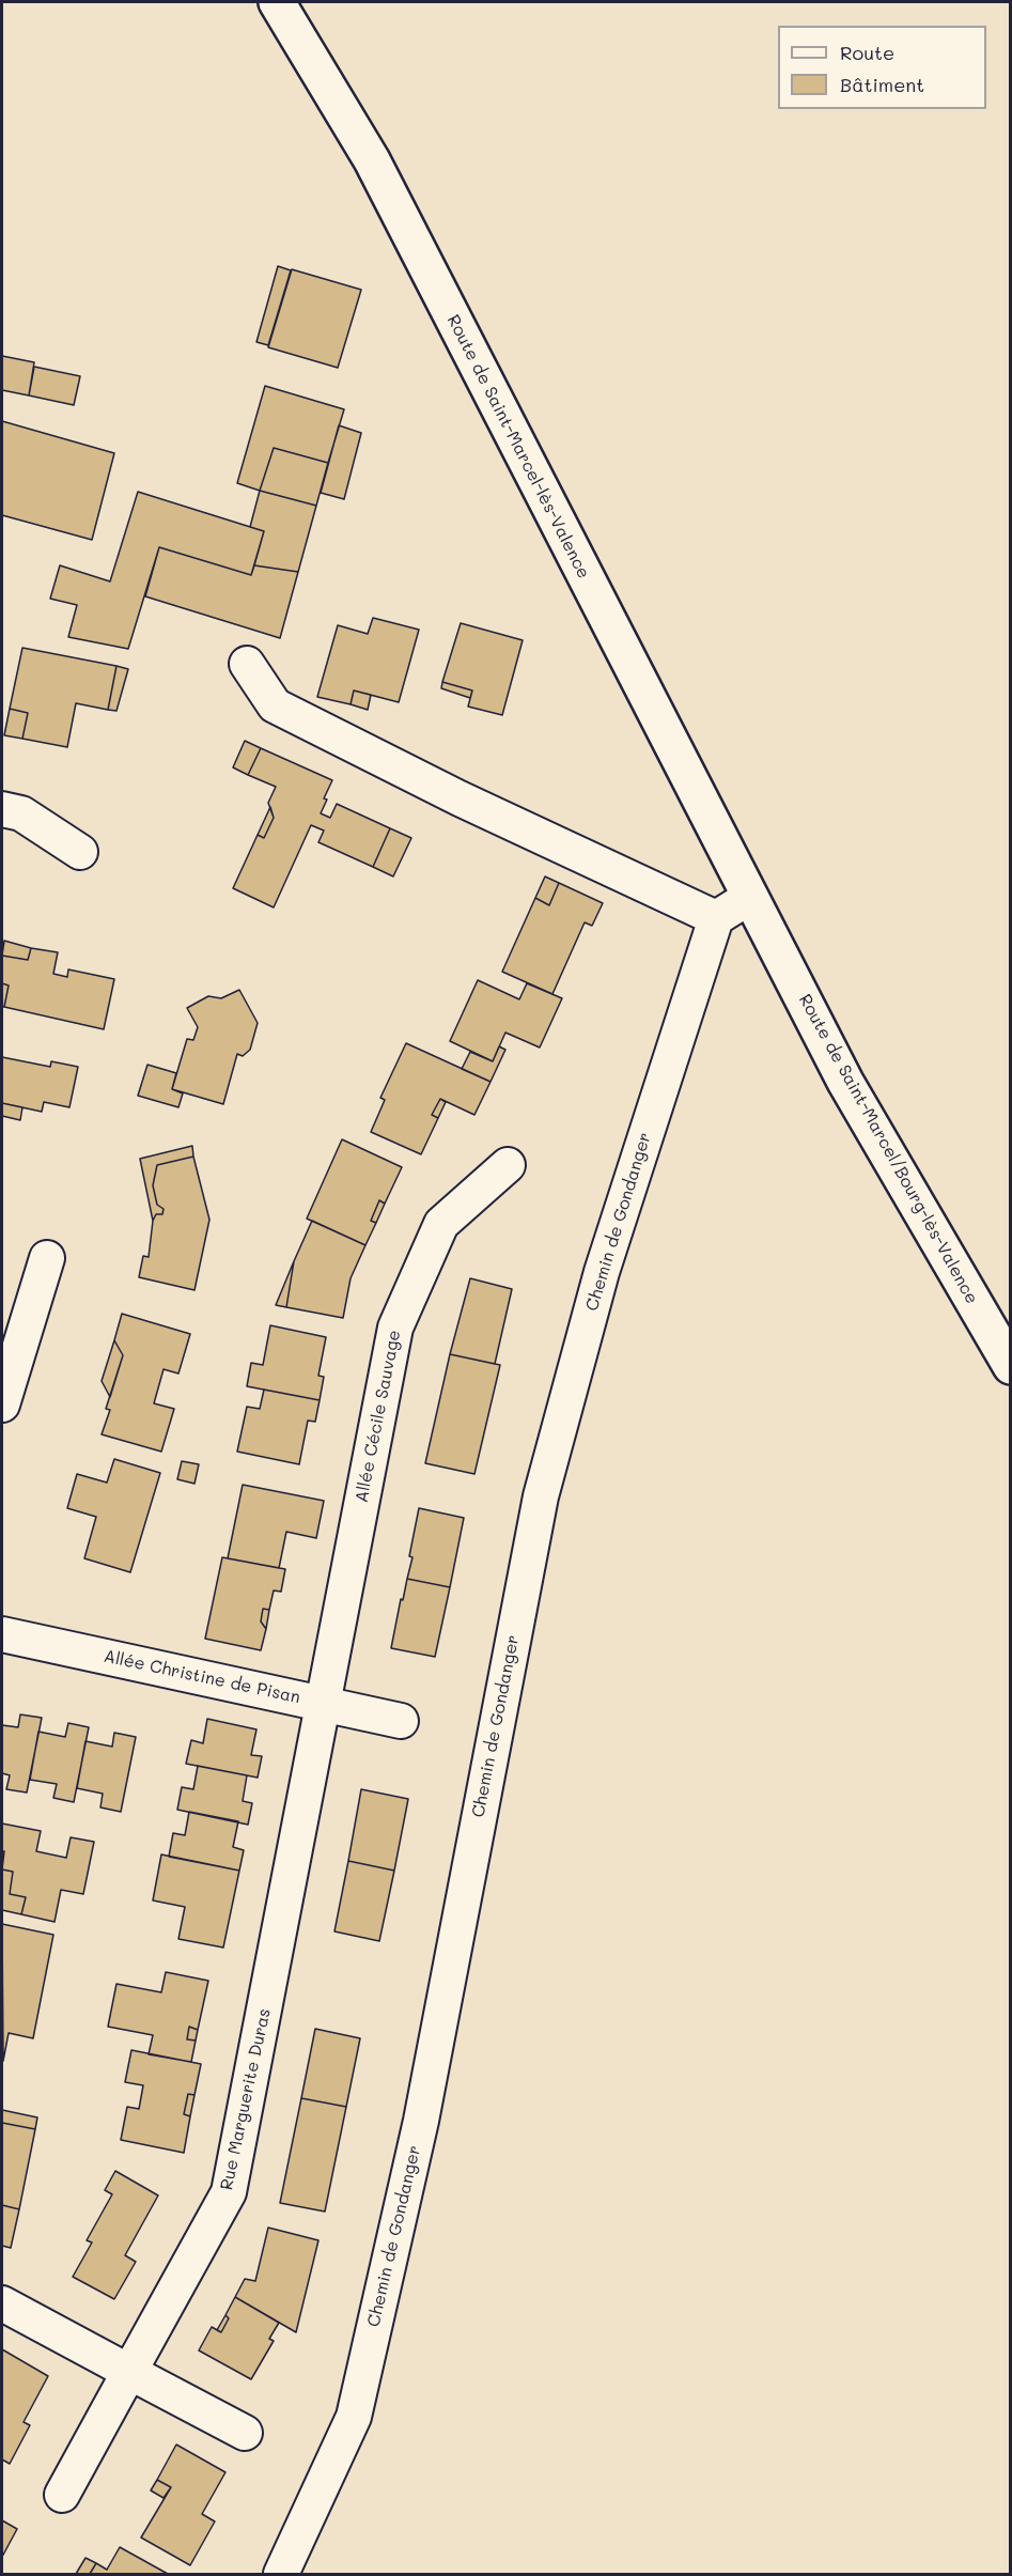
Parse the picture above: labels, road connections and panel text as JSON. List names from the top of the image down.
{
  "streets": {
    "main road": ["Route de Saint-Marcel-lès-Valence", "Route de Saint-Marcel/Bourg-lès-Valence"],
    "street": [
      "Chemin de Gondanger",
      "Allée Cécile Sauvage",
      "Allée Christine de Pisan",
      "Rue Marguerite Duras"
    ]
  },
  "crossings": [
    ["Route de Saint-Marcel-lès-Valence", "Route de Saint-Marcel/Bourg-lès-Valence"],
    ["Allée Cécile Sauvage", "Allée Christine de Pisan"],
    ["Allée Cécile Sauvage", "Rue Marguerite Duras"],
    ["Allée Christine de Pisan", "Rue Marguerite Duras"]
  ],
  "legend": ["Route", "Bâtiment"]
}
